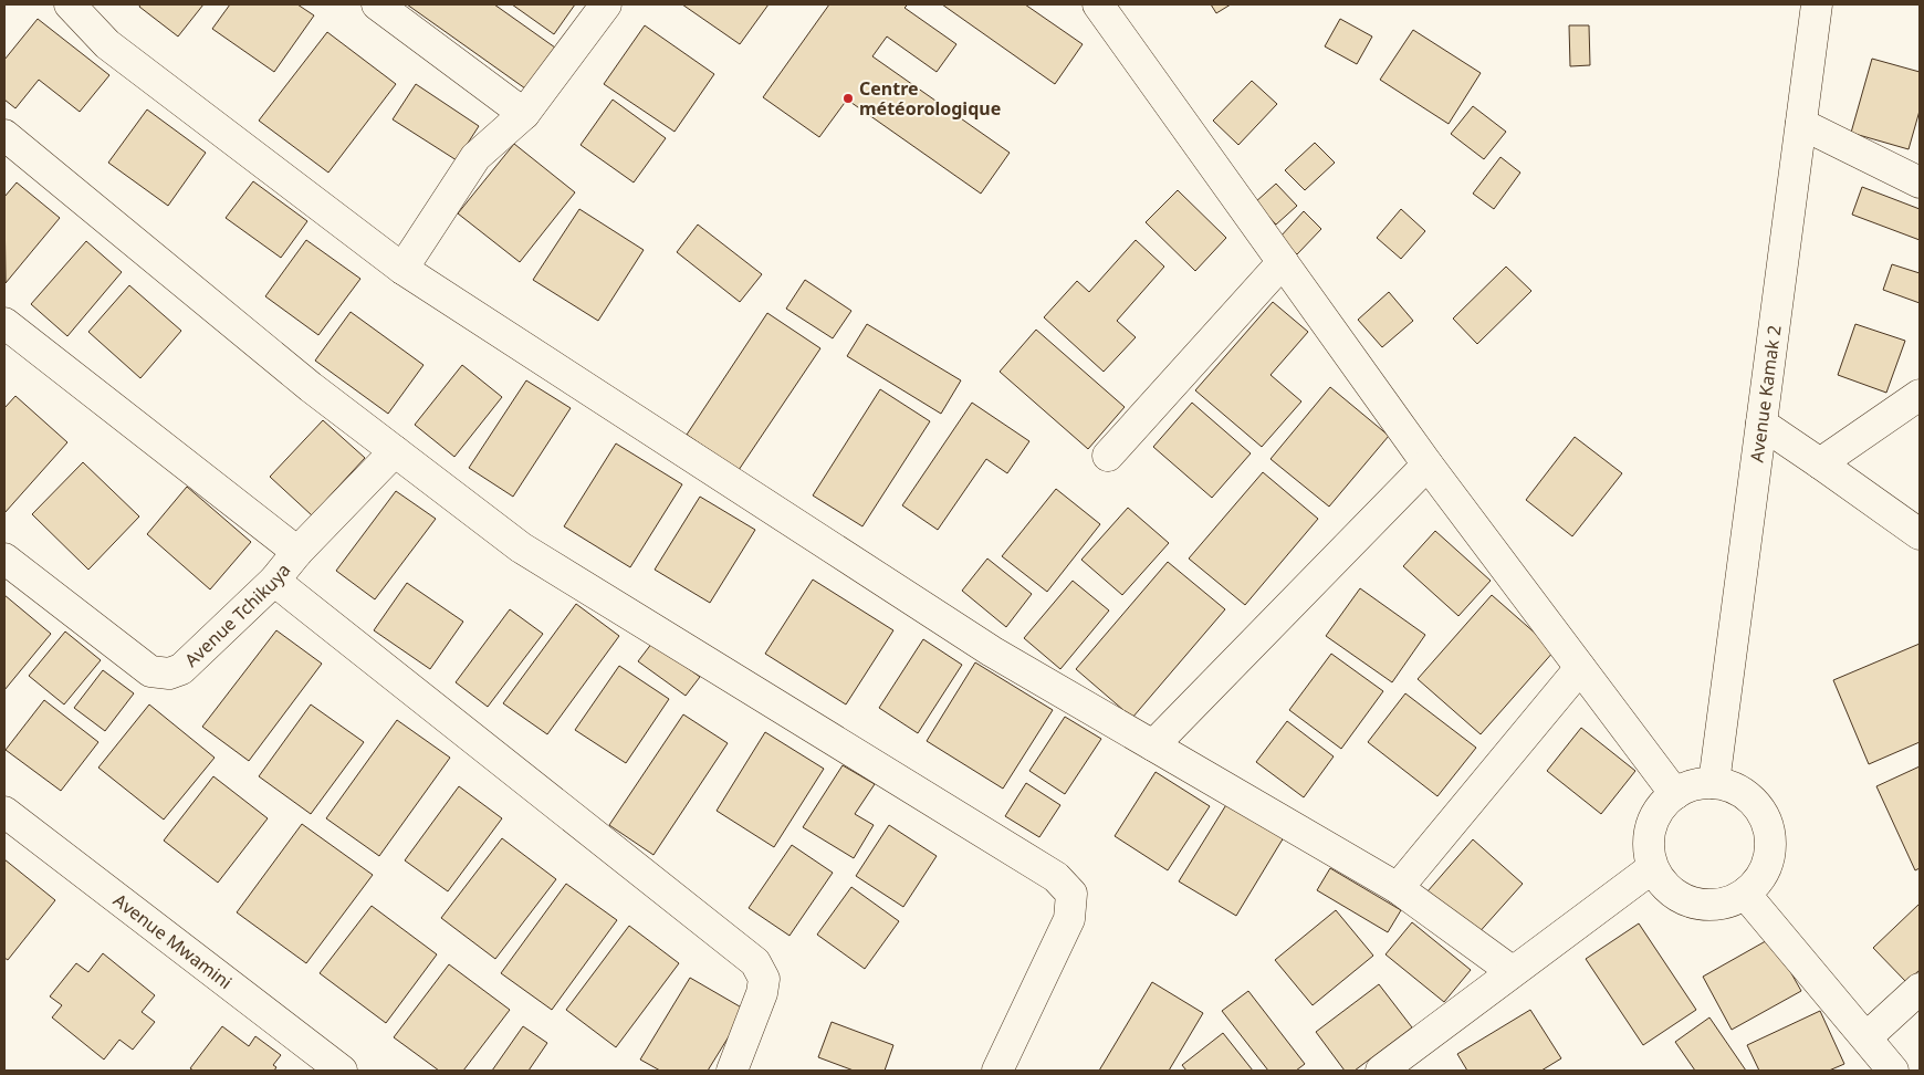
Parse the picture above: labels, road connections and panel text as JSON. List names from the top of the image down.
{
  "streets": {
    "street": ["Avenue Kamak 2", "Avenue Tchikuya", "Avenue Mwamini"]
  },
  "places": ["Centre météorologique"]
}
